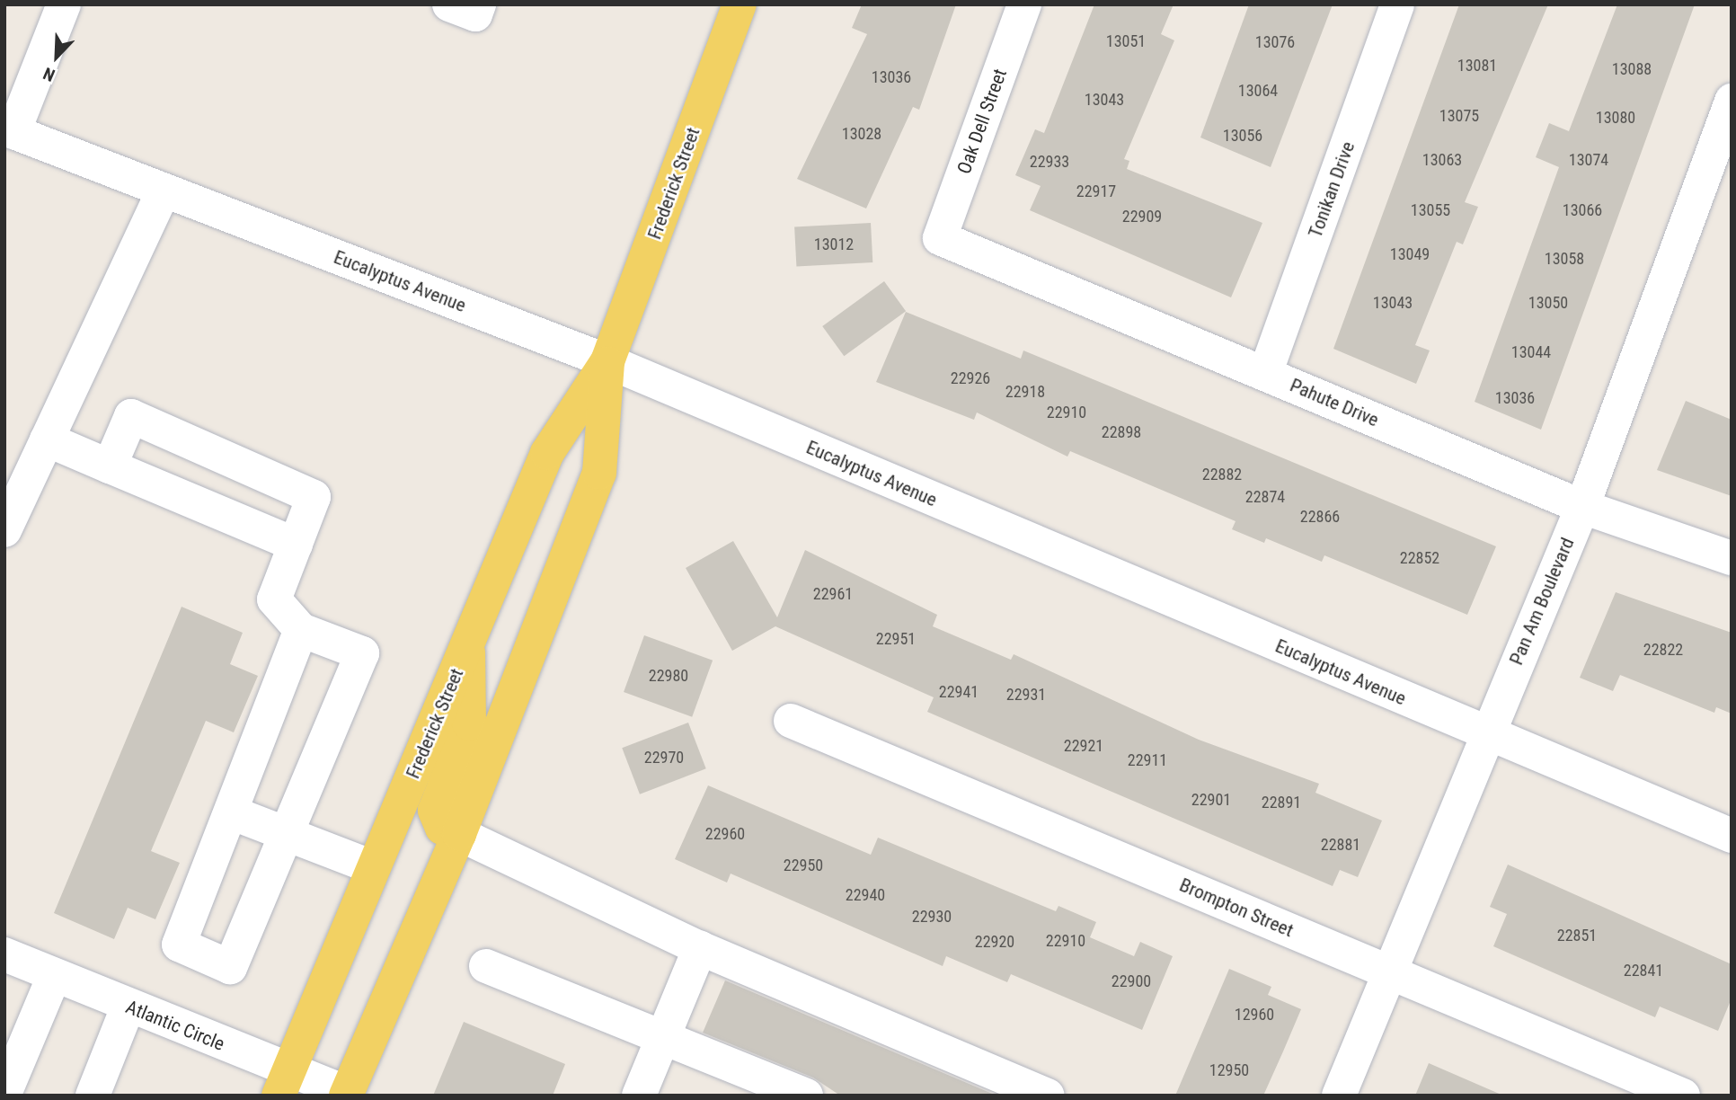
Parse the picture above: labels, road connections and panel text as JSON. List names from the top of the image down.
{
  "streets": {
    "main road": ["Frederick Street"],
    "street": [
      "Oak Dell Street",
      "Tonikan Drive",
      "Eucalyptus Avenue",
      "Pahute Drive",
      "Pan Am Boulevard",
      "Brompton Street",
      "Atlantic Circle"
    ]
  },
  "crossings": [
    ["Oak Dell Street", "Pahute Drive"],
    ["Frederick Street", "Eucalyptus Avenue"],
    ["Frederick Street", "Atlantic Circle"],
    ["Tonikan Drive", "Pahute Drive"],
    ["Eucalyptus Avenue", "Pan Am Boulevard"],
    ["Pahute Drive", "Pan Am Boulevard"],
    ["Pan Am Boulevard", "Brompton Street"]
  ],
  "house_numbers": [
    "13051",
    "13076",
    "13081",
    "13088",
    "13036",
    "13064",
    "13043",
    "13075",
    "13080",
    "13028",
    "13056",
    "13063",
    "13074",
    "22933",
    "22917",
    "13055",
    "13066",
    "22909",
    "13012",
    "13049",
    "13058",
    "13043",
    "13050",
    "13044",
    "22926",
    "22918",
    "13036",
    "22910",
    "22898",
    "22882",
    "22874",
    "22866",
    "22852",
    "22961",
    "22951",
    "22822",
    "22980",
    "22941",
    "22931",
    "22921",
    "22970",
    "22911",
    "22901",
    "22891",
    "22960",
    "22881",
    "22950",
    "22940",
    "22930",
    "22851",
    "22910",
    "22920",
    "22841",
    "22900",
    "12960",
    "12950"
  ],
  "north": "bottom left"
}
